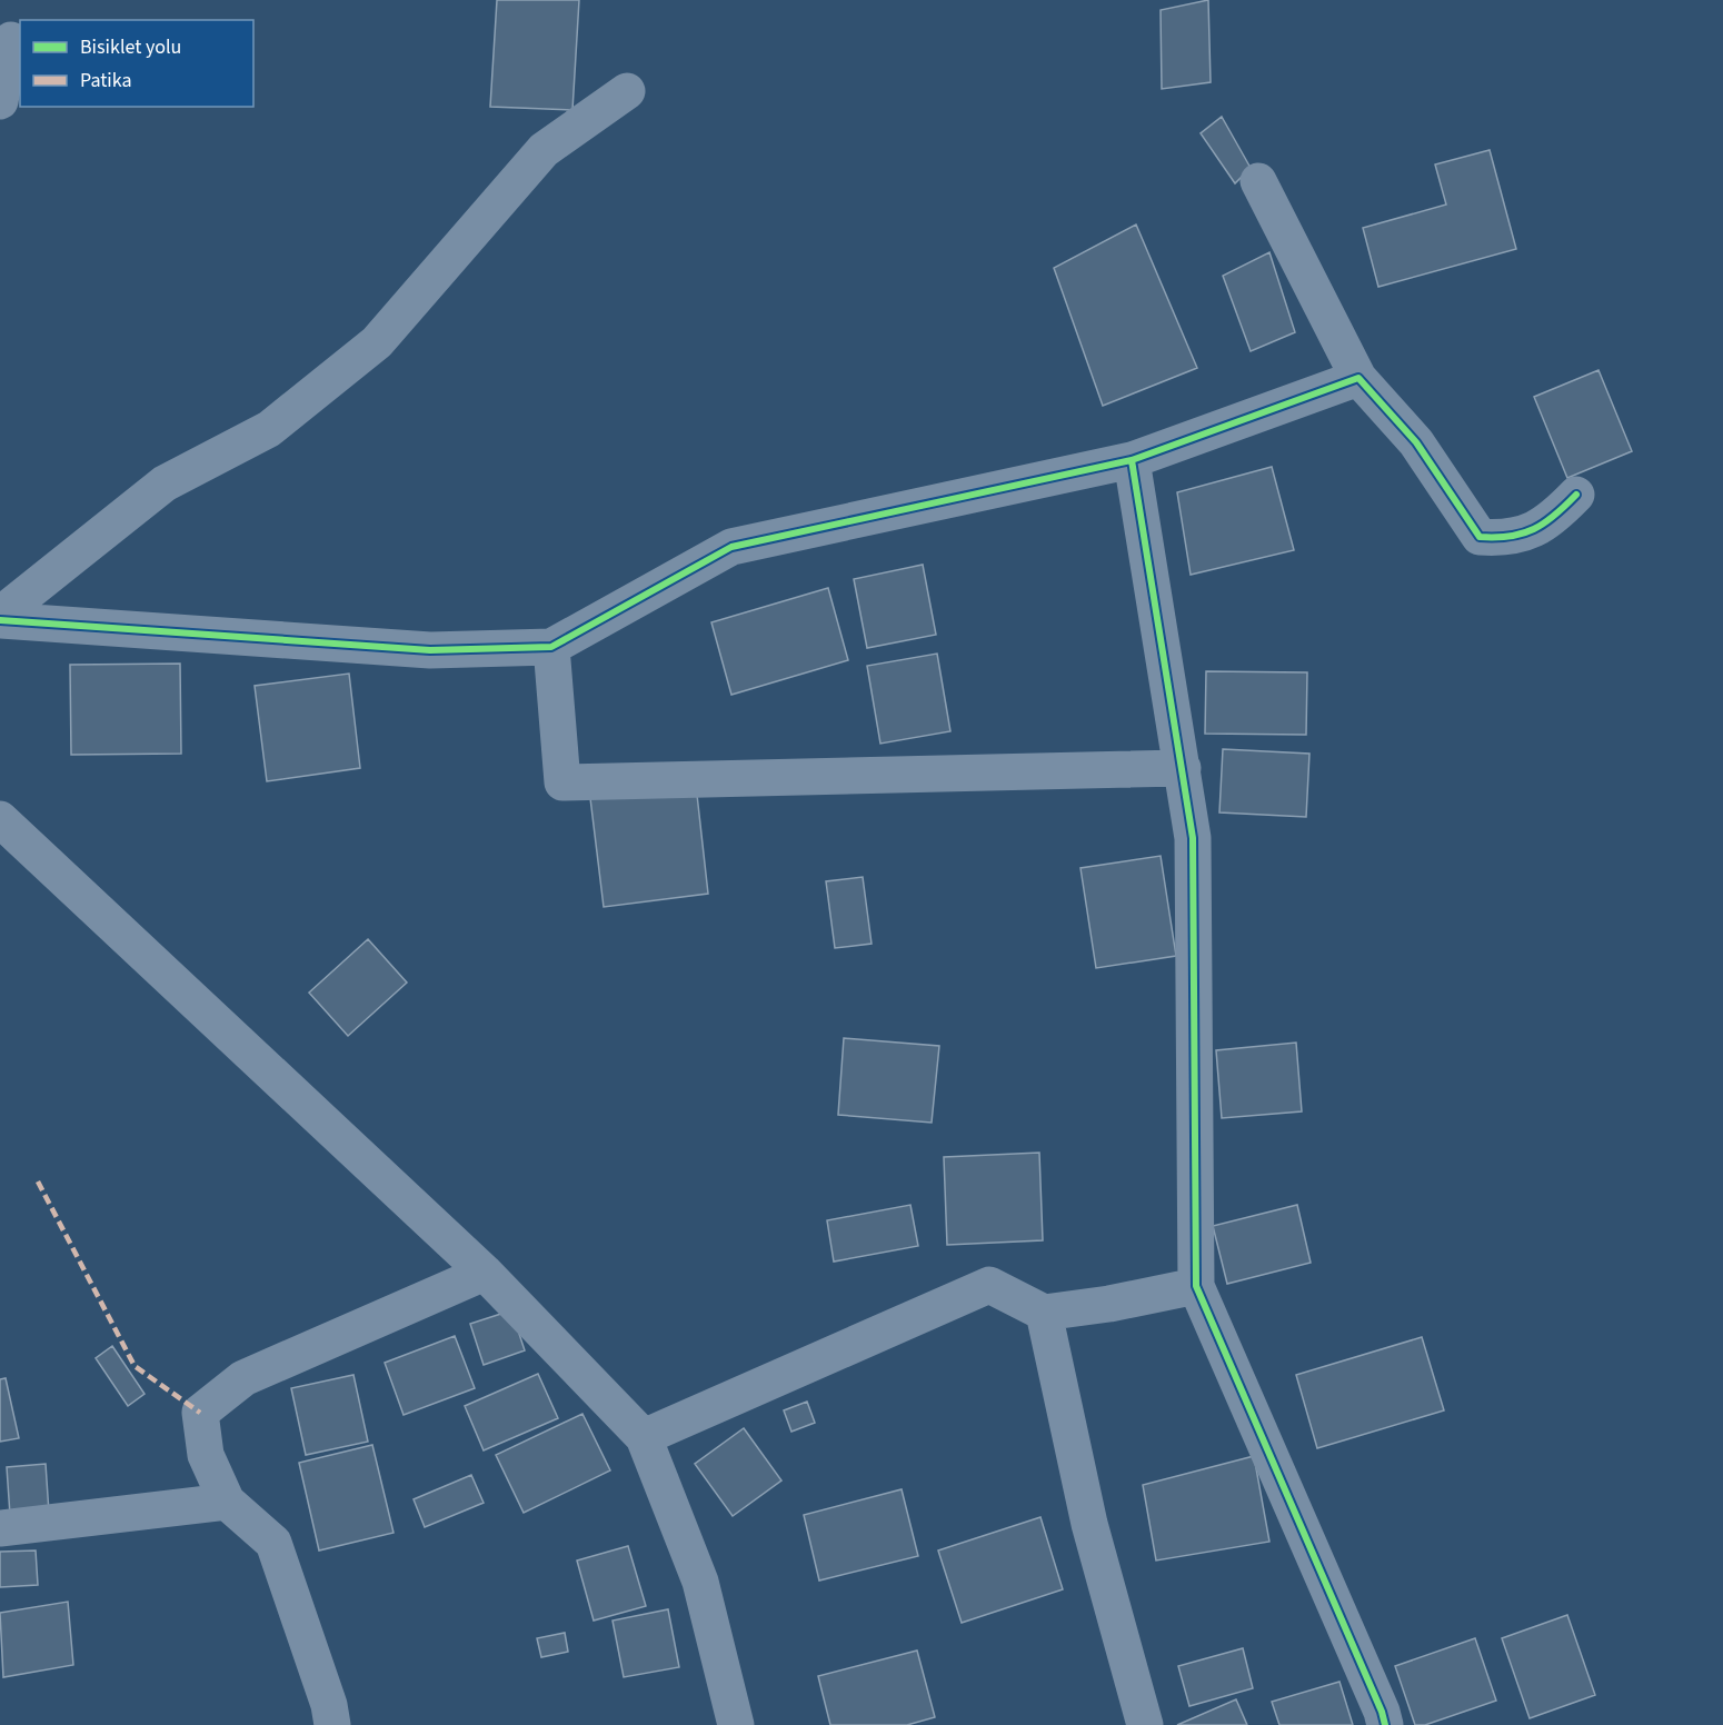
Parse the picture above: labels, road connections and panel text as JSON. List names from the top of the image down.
{
  "legend": ["Bisiklet yolu", "Patika"]
}
